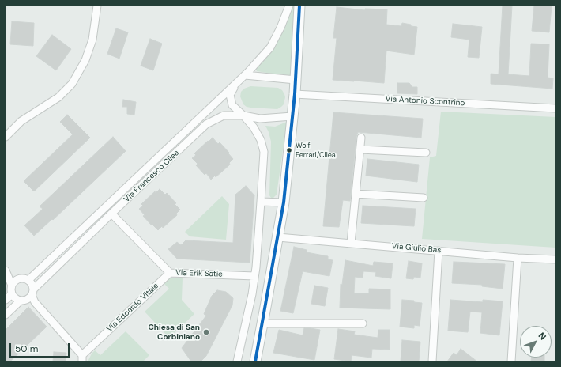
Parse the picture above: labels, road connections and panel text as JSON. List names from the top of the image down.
{
  "streets": {
    "street": [
      "Via Antonio Scontrino",
      "Via Francesco Cilea",
      "Via Giulio Bas",
      "Via Erik Satie",
      "Via Edoardo Vitale"
    ]
  },
  "crossings": [
    ["Via Francesco Cilea", "Via Erik Satie"],
    ["Via Erik Satie", "Via Edoardo Vitale"]
  ],
  "places": ["Wolf Ferrari/Cilea", "Chiesa di San Corbiniano"],
  "scale_bar": "50 m",
  "north": "top right"
}
